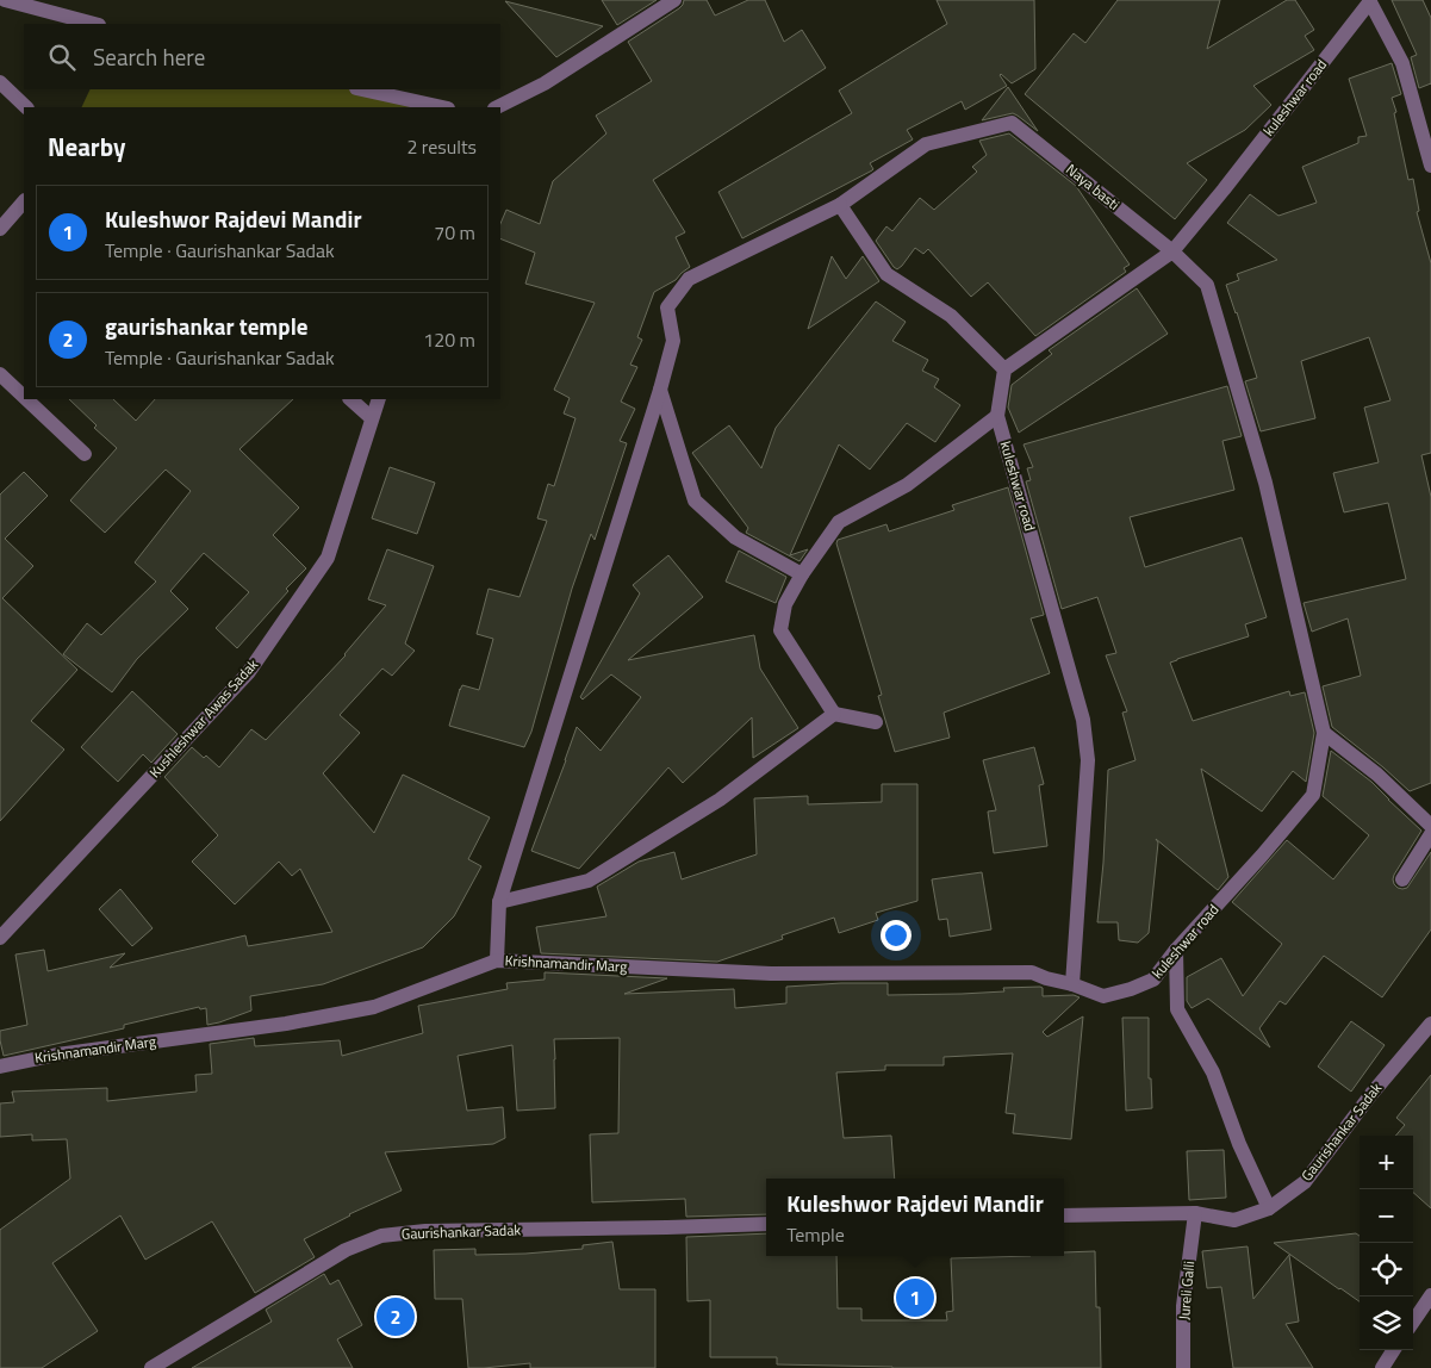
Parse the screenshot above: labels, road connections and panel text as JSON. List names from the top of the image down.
{
  "streets": {
    "street": [
      "kuleshwar road",
      "Naya basti",
      "Kushleshwar Awas Sadak",
      "Krishnamandir Marg",
      "Gaurishankar Sadak",
      "Jureli Galli"
    ]
  },
  "crossings": [
    ["kuleshwar road", "Naya basti"],
    ["kuleshwar road", "Krishnamandir Marg"],
    ["Gaurishankar Sadak", "Jureli Galli"]
  ],
  "page": {
    "search": "Search here",
    "heading": ["Nearby", "2 results"],
    "list": [
      {
        "mark": "1",
        "name": "Kuleshwor Rajdevi Mandir",
        "note": "Temple · Gaurishankar Sadak",
        "value": "70 m"
      },
      {
        "mark": "2",
        "name": "gaurishankar temple",
        "note": "Temple · Gaurishankar Sadak",
        "value": "120 m"
      }
    ],
    "map_buttons": ["+", "−"],
    "popup": ["Kuleshwor Rajdevi Mandir", "Temple"],
    "pins": ["1", "2"]
  }
}
